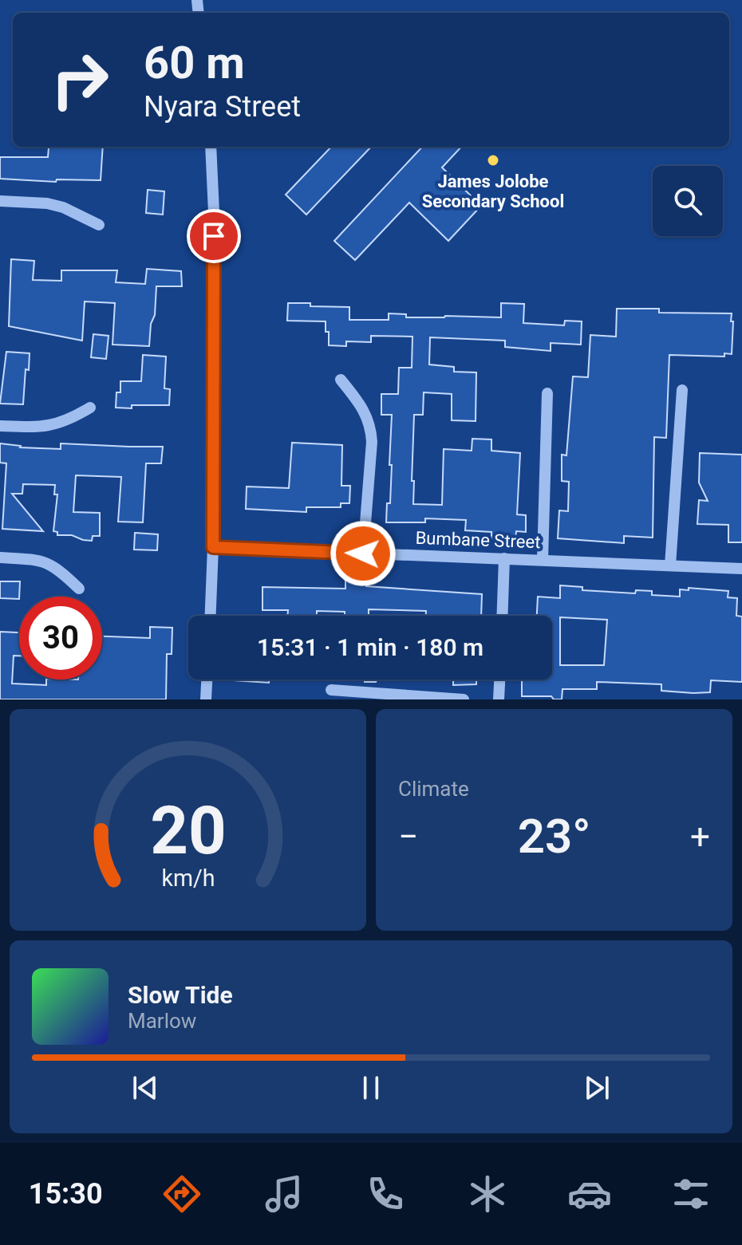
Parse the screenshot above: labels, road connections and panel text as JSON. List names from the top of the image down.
{
  "streets": {
    "street": ["Bumbane Street"]
  },
  "places": ["James Jolobe Secondary School"],
  "page": {
    "turn": ["60 m", "Nyara Street"],
    "limit": "30",
    "trip": "15:31 · 1 min · 180 m",
    "tile": "Climate",
    "heat": ["−", "23°", "+"],
    "song": ["Slow Tide", "Marlow"],
    "tabs": "15:30",
    "gauge": ["20", "km/h"]
  }
}
